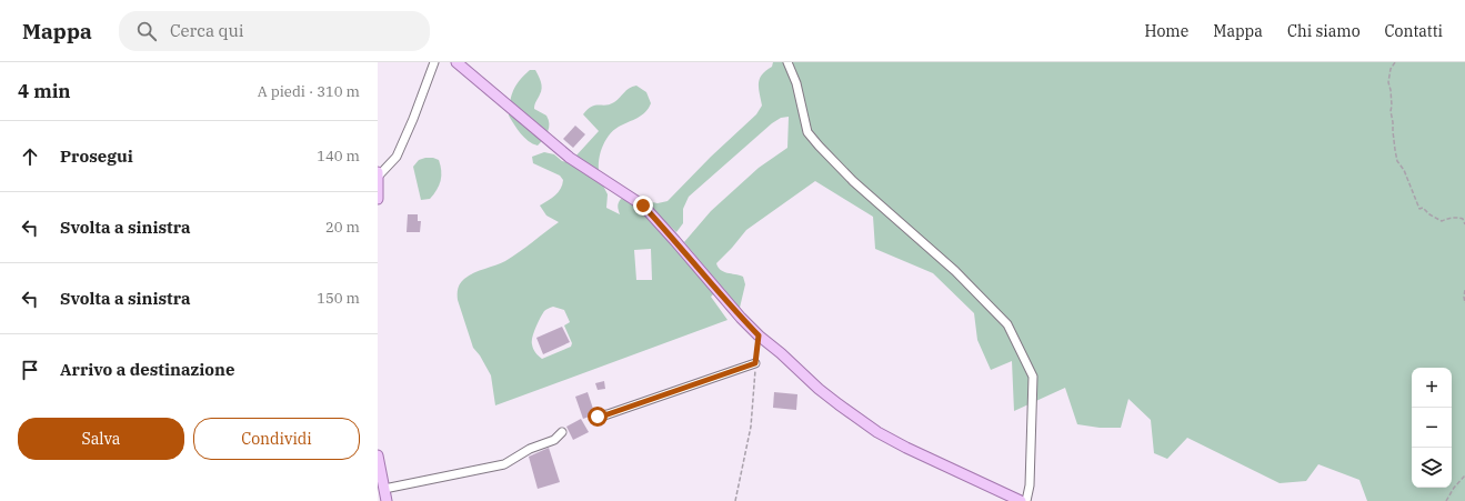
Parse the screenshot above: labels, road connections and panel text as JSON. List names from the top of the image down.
{
  "page": {
    "header": "Mappa",
    "search": "Cerca qui",
    "nav": [
      "Home",
      "Mappa",
      "Chi siamo",
      "Contatti"
    ],
    "heading": ["4 min", "A piedi · 310 m"],
    "list": [
      ["Prosegui", "140 m"],
      ["Svolta a sinistra", "20 m"],
      ["Svolta a sinistra", "150 m"],
      "Arrivo a destinazione"
    ],
    "map_buttons": ["+", "−"],
    "buttons": ["Salva", "Condividi"]
  }
}
